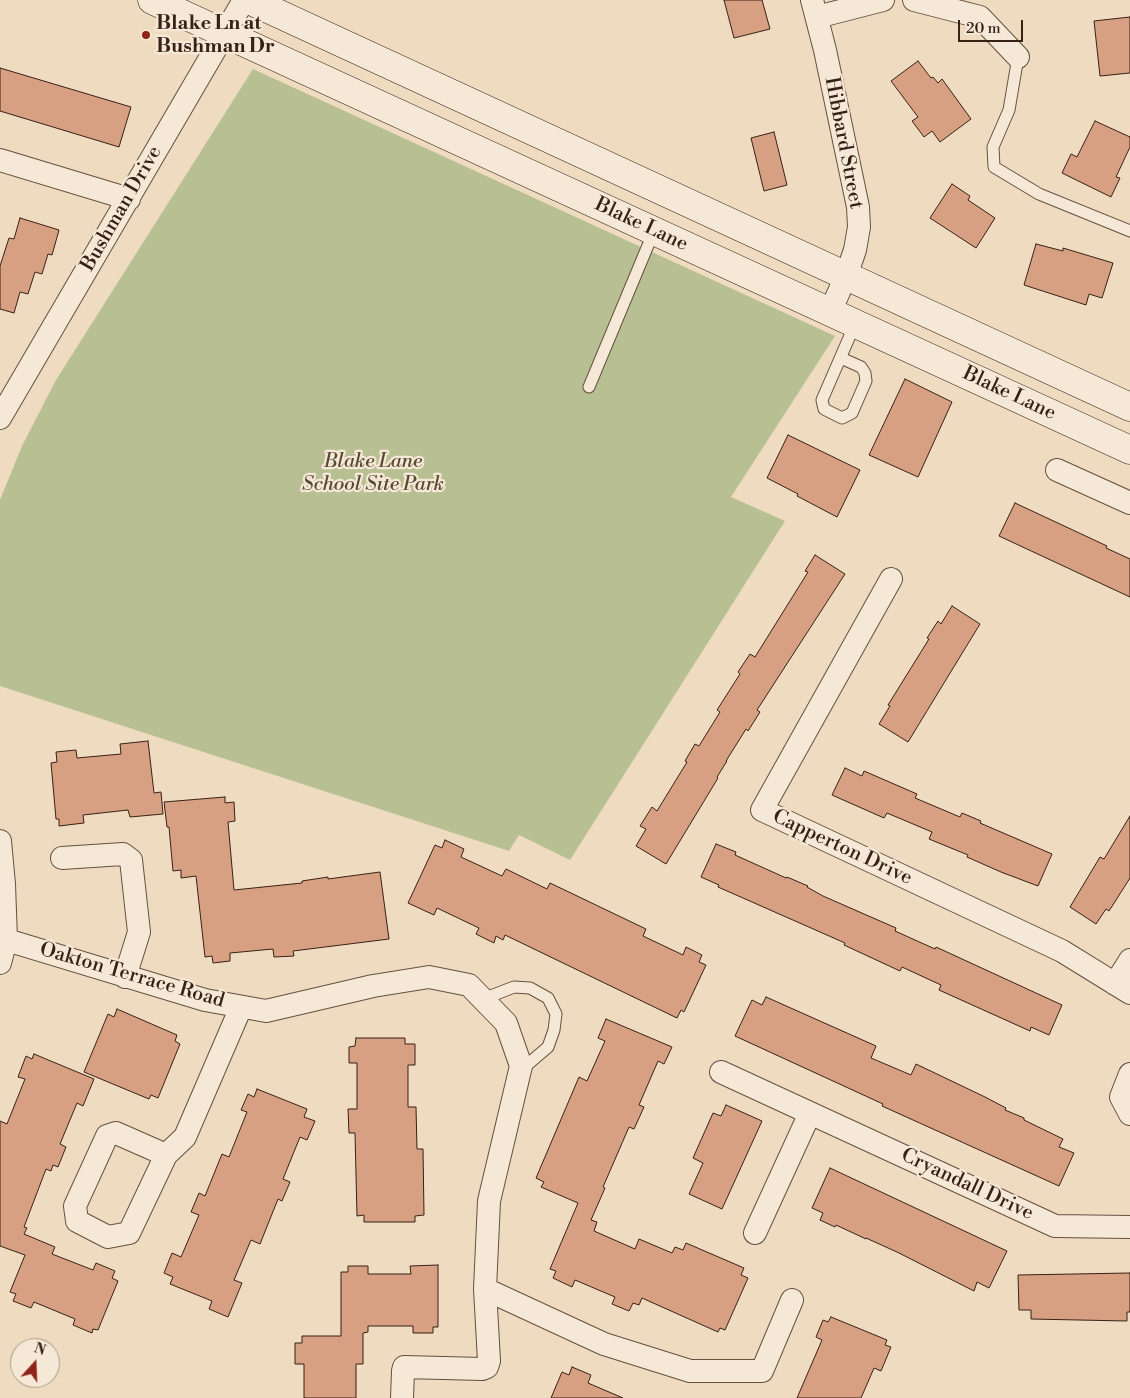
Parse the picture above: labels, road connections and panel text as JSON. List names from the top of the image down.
{
  "streets": {
    "main road": ["Blake Lane"],
    "street": [
      "Hibbard Street",
      "Bushman Drive",
      "Capperton Drive",
      "Oakton Terrace Road",
      "Cryandall Drive"
    ]
  },
  "crossings": [
    ["Hibbard Street", "Blake Lane"],
    ["Bushman Drive", "Blake Lane"]
  ],
  "parks": ["Blake Lane School Site Park"],
  "places": ["Blake Ln at Bushman Dr"],
  "scale_bar": "20 m",
  "north": "top"
}
